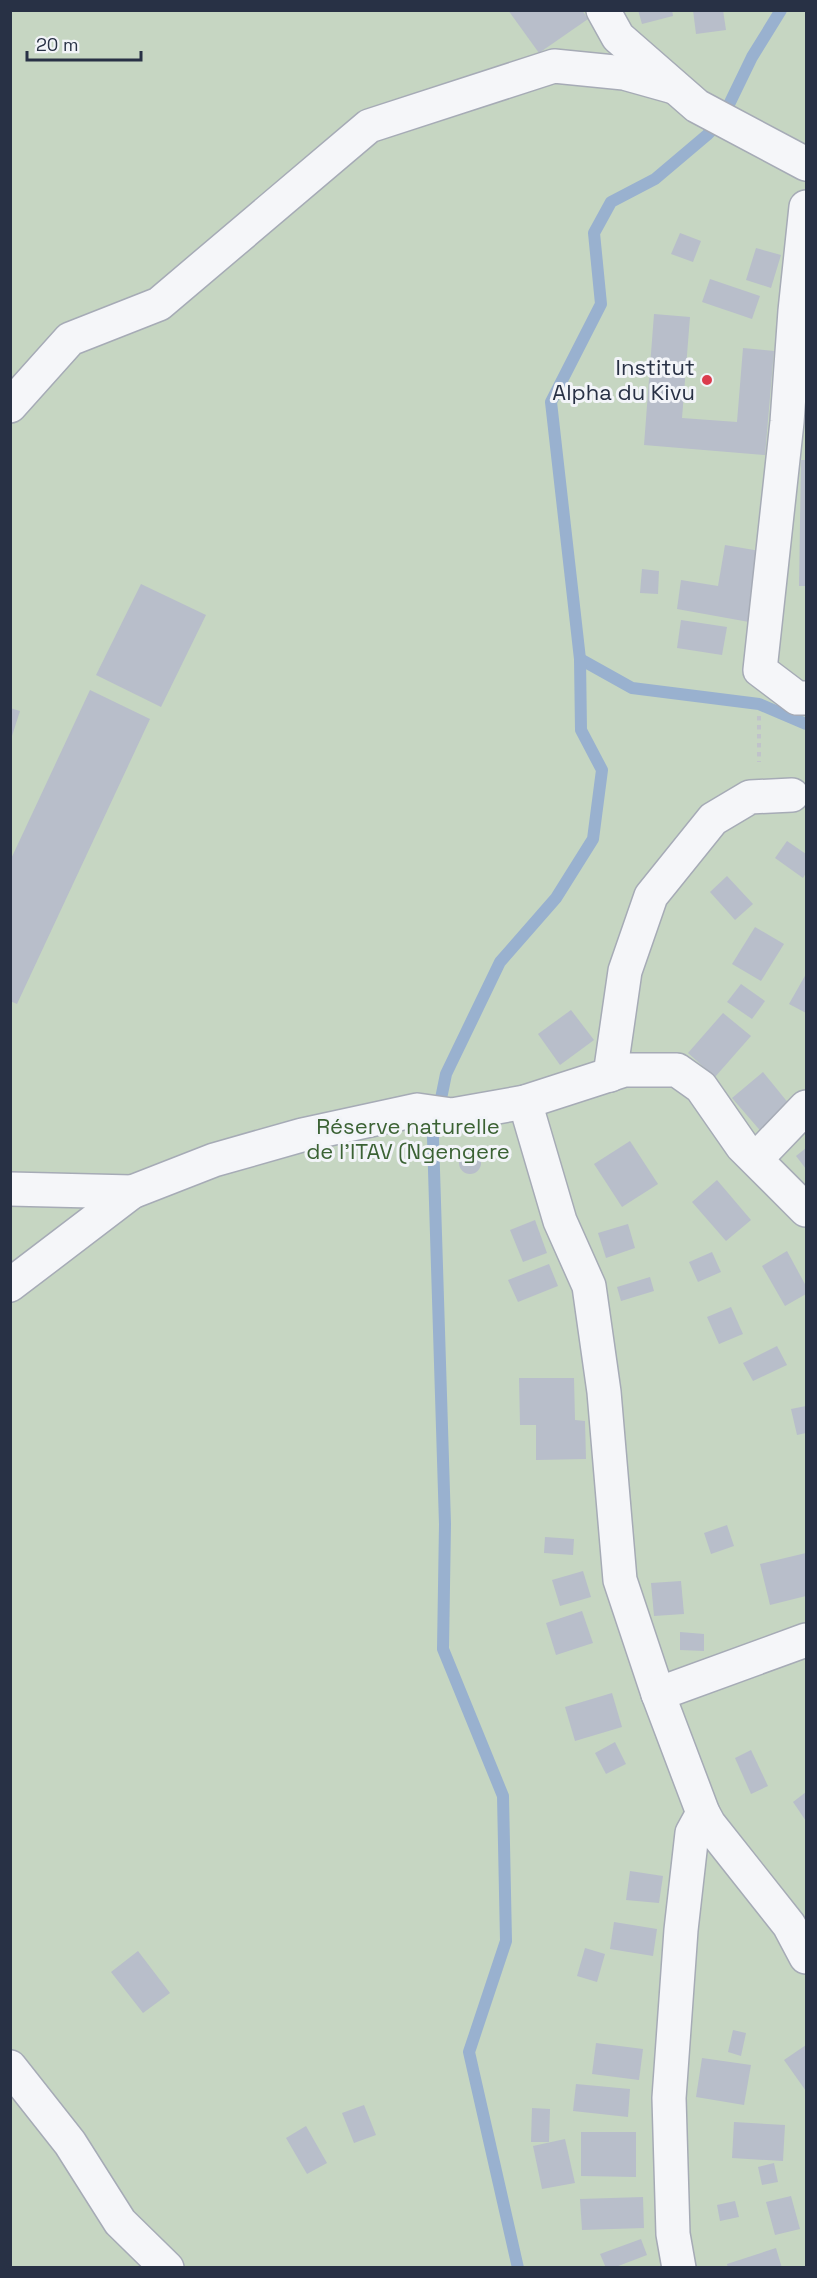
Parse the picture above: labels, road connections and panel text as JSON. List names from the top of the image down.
{
  "parks": ["Réserve naturelle de l'ITAV (Ngengere"],
  "places": ["Institut Alpha du Kivu"],
  "scale_bar": "20 m"
}
